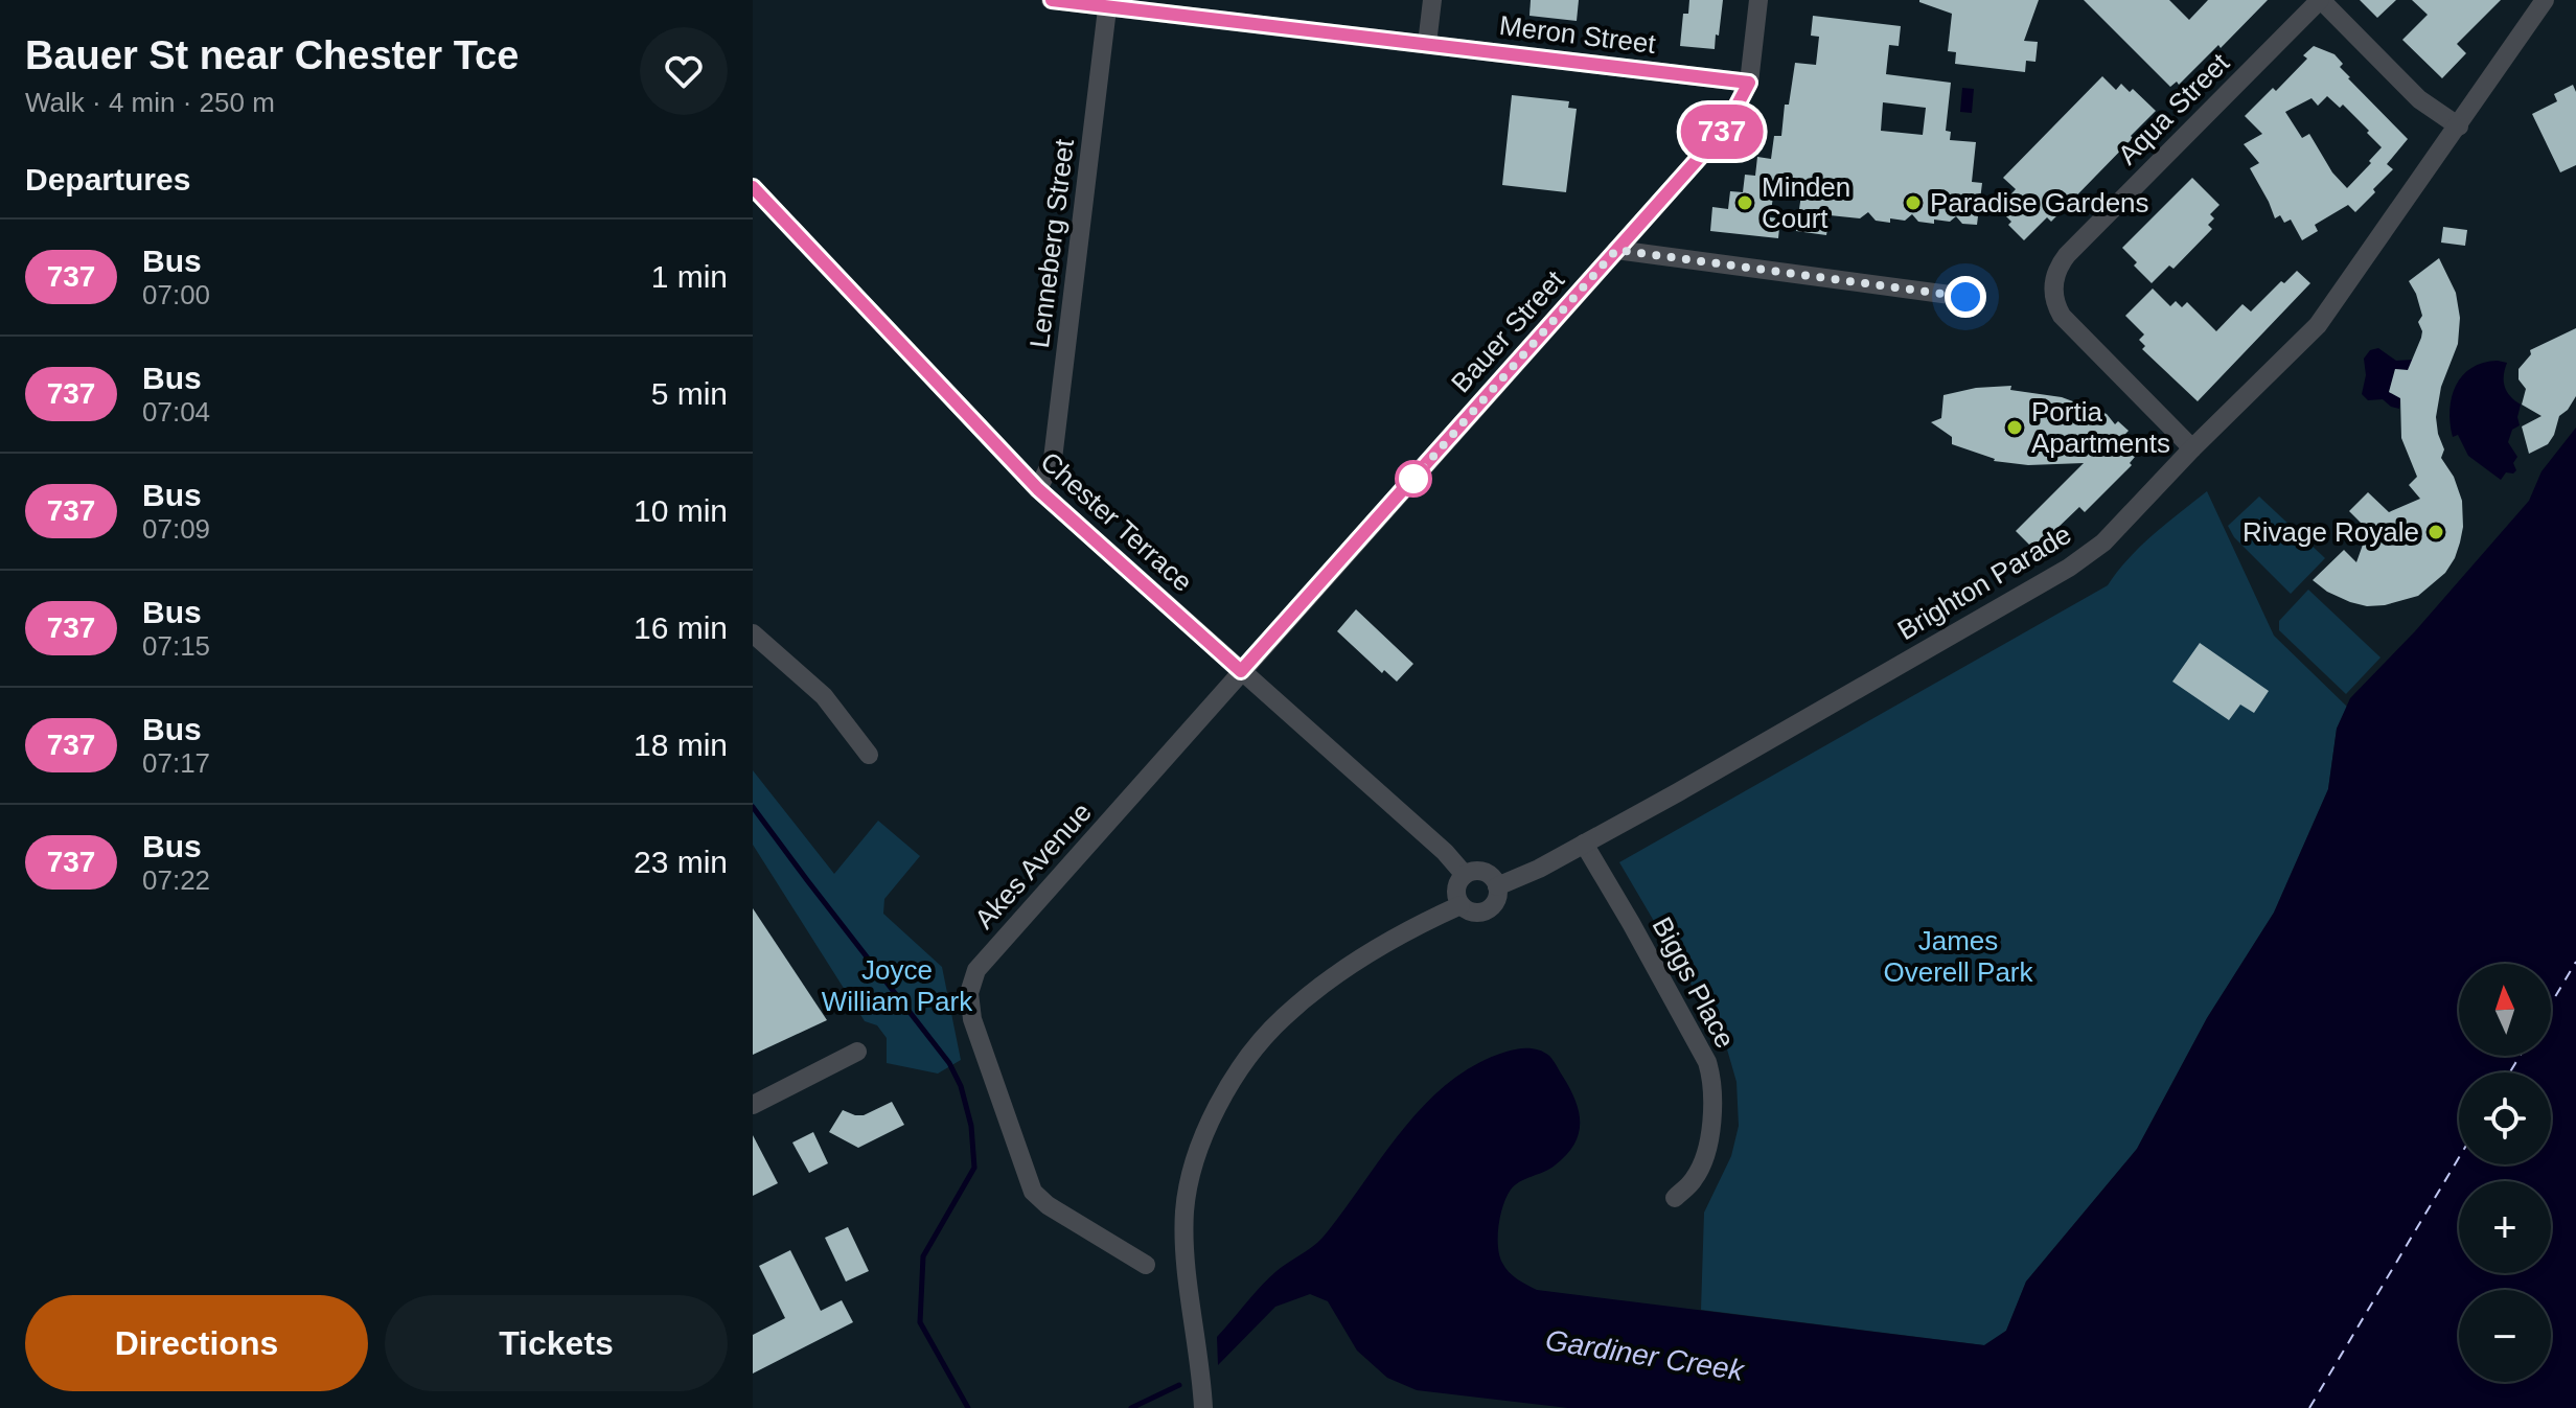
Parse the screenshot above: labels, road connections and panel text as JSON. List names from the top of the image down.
{
  "streets": {
    "street": [
      "Meron Street",
      "Aqua Street",
      "Lenneberg Street",
      "Bauer Street",
      "Chester Terrace",
      "Brighton Parade",
      "Akes Avenue",
      "Biggs Place"
    ]
  },
  "crossings": [
    ["Meron Street", "Lenneberg Street"],
    ["Meron Street", "Bauer Street"],
    ["Aqua Street", "Brighton Parade"],
    ["Lenneberg Street", "Chester Terrace"],
    ["Bauer Street", "Chester Terrace"],
    ["Bauer Street", "Akes Avenue"],
    ["Chester Terrace", "Brighton Parade"],
    ["Chester Terrace", "Akes Avenue"],
    ["Brighton Parade", "Biggs Place"]
  ],
  "water": ["Gardiner Creek"],
  "parks": ["James Overell Park", "Joyce William Park"],
  "places": [
    "Minden Court",
    "Paradise Gardens",
    "Portia Apartments",
    "Rivage Royale"
  ],
  "lines": ["bus line 737"],
  "north": "top",
  "page": {
    "heading": [
      ["Bauer St near Chester Tce", "Walk · 4 min · 250 m"],
      "Departures"
    ],
    "on_map": "737",
    "list": [
      {
        "mark": "737",
        "name": "Bus",
        "note": "07:00",
        "value": "1 min"
      },
      {
        "mark": "737",
        "name": "Bus",
        "note": "07:04",
        "value": "5 min"
      },
      {
        "mark": "737",
        "name": "Bus",
        "note": "07:09",
        "value": "10 min"
      },
      {
        "mark": "737",
        "name": "Bus",
        "note": "07:15",
        "value": "16 min"
      },
      {
        "mark": "737",
        "name": "Bus",
        "note": "07:17",
        "value": "18 min"
      },
      {
        "mark": "737",
        "name": "Bus",
        "note": "07:22",
        "value": "23 min"
      }
    ],
    "map_buttons": ["+", "−"],
    "buttons": ["Directions", "Tickets"]
  }
}
